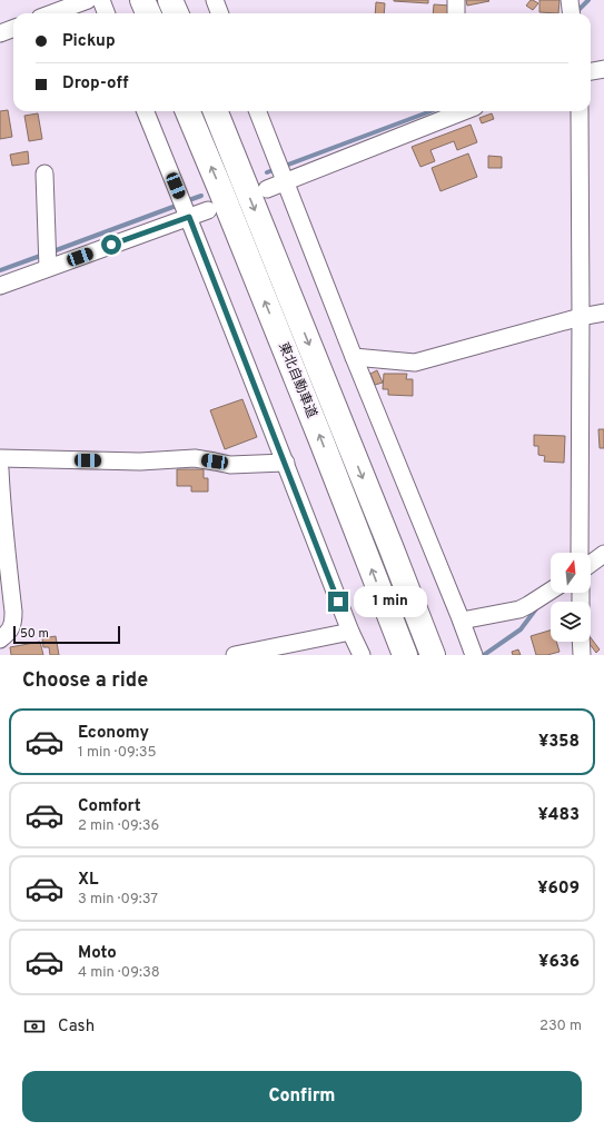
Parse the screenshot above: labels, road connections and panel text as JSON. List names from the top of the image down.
{
  "streets": {
    "highway": ["東北自動車道"]
  },
  "scale_bar": "50 m",
  "north": "top",
  "page": {
    "banner": ["Pickup", "Drop-off"],
    "bubble": "1 min",
    "scale": "50 m",
    "heading": "Choose a ride",
    "list": [
      {
        "name": "Economy",
        "note": "1 min · 09:35",
        "value": "¥358"
      },
      {
        "name": "Comfort",
        "note": "2 min · 09:36",
        "value": "¥483"
      },
      {
        "name": "XL",
        "note": "3 min · 09:37",
        "value": "¥609"
      },
      {
        "name": "Moto",
        "note": "4 min · 09:38",
        "value": "¥636"
      }
    ],
    "pay": ["Cash", "230 m"],
    "buttons": "Confirm"
  }
}
